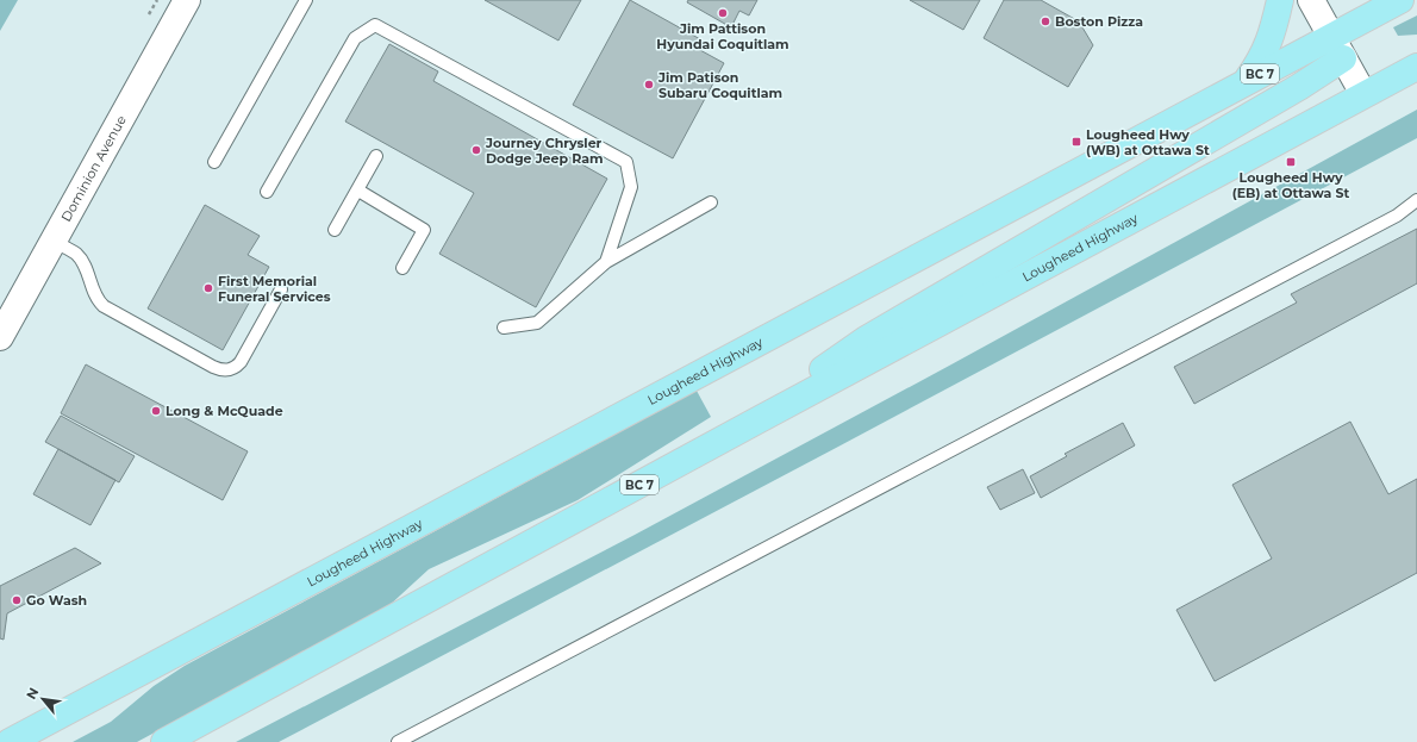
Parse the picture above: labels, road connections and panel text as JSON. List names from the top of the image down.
{
  "streets": {
    "main road": ["BC 7", "Lougheed Highway"],
    "street": ["Dominion Avenue"]
  },
  "places": {
    "other": [
      "Jim Pattison Hyundai Coquitlam",
      "Boston Pizza",
      "Jim Patison Subaru Coquitlam",
      "Journey Chrysler Dodge Jeep Ram",
      "First Memorial Funeral Services",
      "Long & McQuade",
      "Go Wash"
    ],
    "transit": ["Lougheed Hwy (WB) at Ottawa St", "Lougheed Hwy (EB) at Ottawa St"]
  },
  "north": "top left"
}
